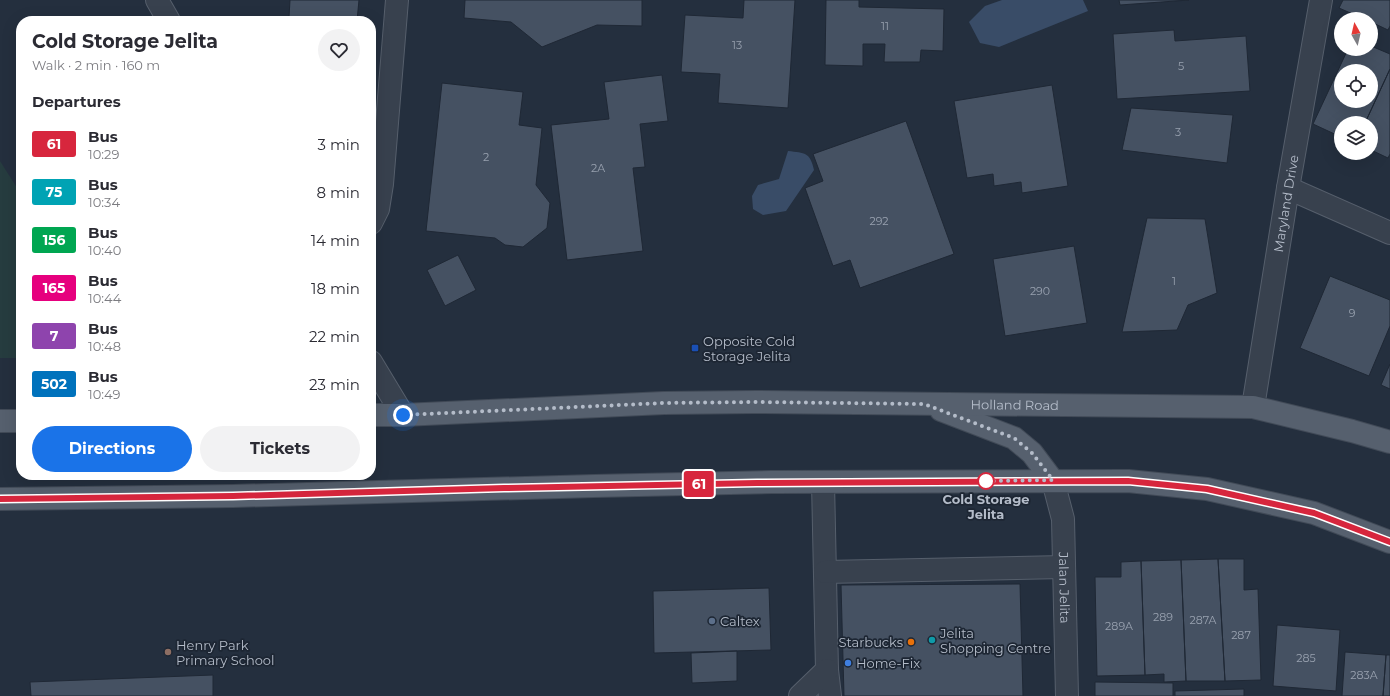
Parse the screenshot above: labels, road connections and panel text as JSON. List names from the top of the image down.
{
  "streets": {
    "main road": ["Holland Road"],
    "street": ["Maryland Drive", "Jalan Jelita"]
  },
  "crossings": [
    ["Maryland Drive", "Holland Road"]
  ],
  "places": {
    "transit": ["Opposite Cold Storage Jelita"],
    "other": [
      "Cold Storage Jelita",
      "Caltex",
      "Jelita Shopping Centre",
      "Starbucks",
      "Henry Park Primary School",
      "Home-Fix"
    ]
  },
  "lines": ["bus line 61"],
  "house_numbers": [
    "11",
    "13",
    "5",
    "3",
    "2",
    "2A",
    "292",
    "1",
    "290",
    "9",
    "289",
    "287A",
    "289A",
    "287",
    "285",
    "283A"
  ],
  "north": "top",
  "page": {
    "on_map": "61",
    "heading": [
      ["Cold Storage Jelita", "Walk · 2 min · 160 m"],
      "Departures"
    ],
    "list": [
      {
        "mark": "61",
        "name": "Bus",
        "note": "10:29",
        "value": "3 min"
      },
      {
        "mark": "75",
        "name": "Bus",
        "note": "10:34",
        "value": "8 min"
      },
      {
        "mark": "156",
        "name": "Bus",
        "note": "10:40",
        "value": "14 min"
      },
      {
        "mark": "165",
        "name": "Bus",
        "note": "10:44",
        "value": "18 min"
      },
      {
        "mark": "7",
        "name": "Bus",
        "note": "10:48",
        "value": "22 min"
      },
      {
        "mark": "502",
        "name": "Bus",
        "note": "10:49",
        "value": "23 min"
      }
    ],
    "buttons": ["Directions", "Tickets"]
  }
}
